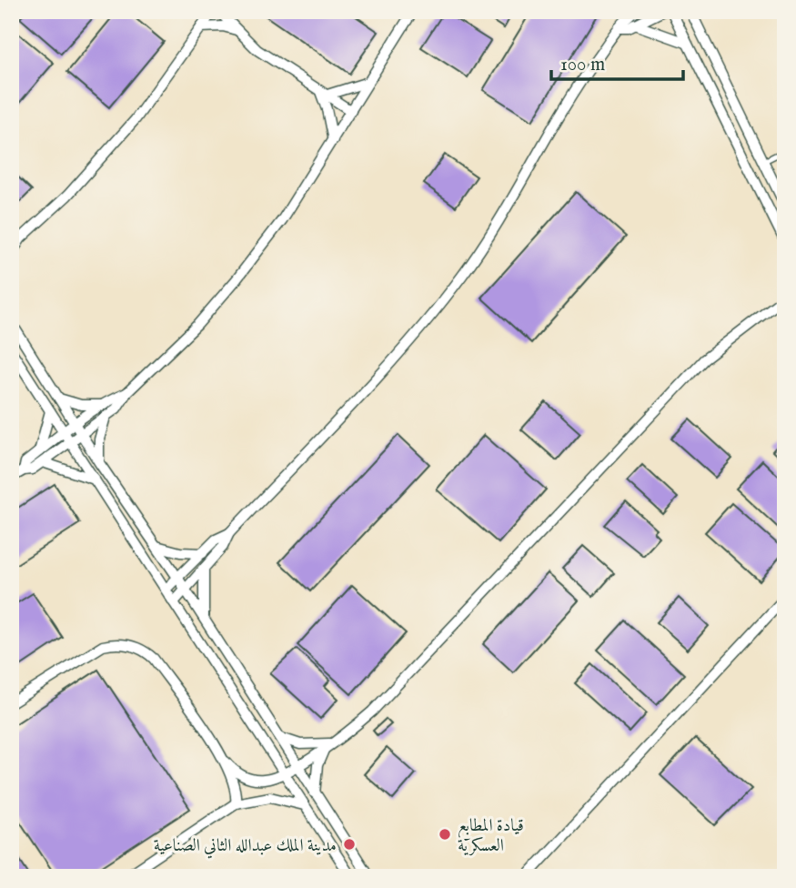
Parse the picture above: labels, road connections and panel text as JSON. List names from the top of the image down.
{
  "places": ["قيادة المطابع العسكرية", "مدينة الملك عبدالله الثاني الصناعية"],
  "scale_bar": "100 m"
}
